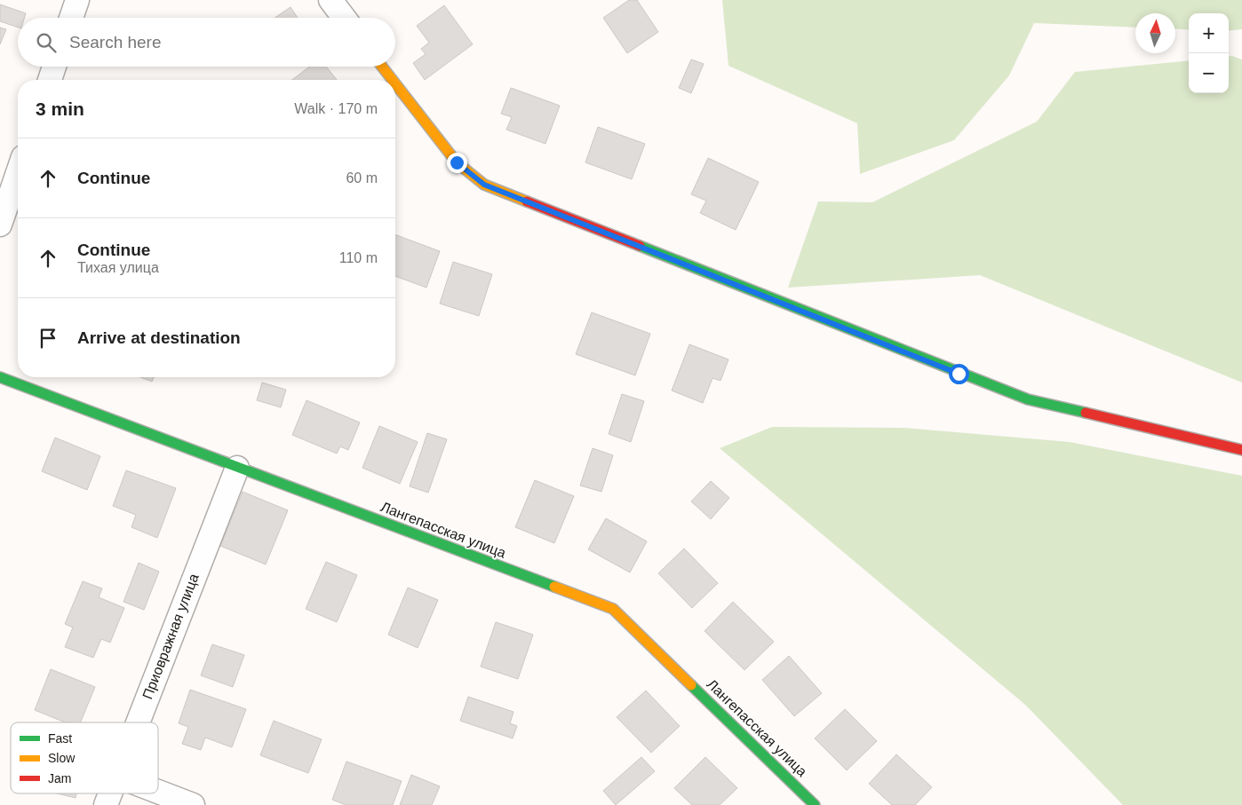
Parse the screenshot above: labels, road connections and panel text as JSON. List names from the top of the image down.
{
  "streets": {
    "street": ["Лангепасская улица", "Приовражная улица"]
  },
  "crossings": [
    ["Лангепасская улица", "Приовражная улица"]
  ],
  "legend": ["Fast", "Slow", "Jam"],
  "north": "top",
  "page": {
    "map_buttons": ["+", "−"],
    "search": "Search here",
    "heading": ["3 min", "Walk · 170 m"],
    "list": [
      ["Continue", "60 m"],
      ["Continue", "Тихая улица", "110 m"],
      "Arrive at destination"
    ]
  }
}
